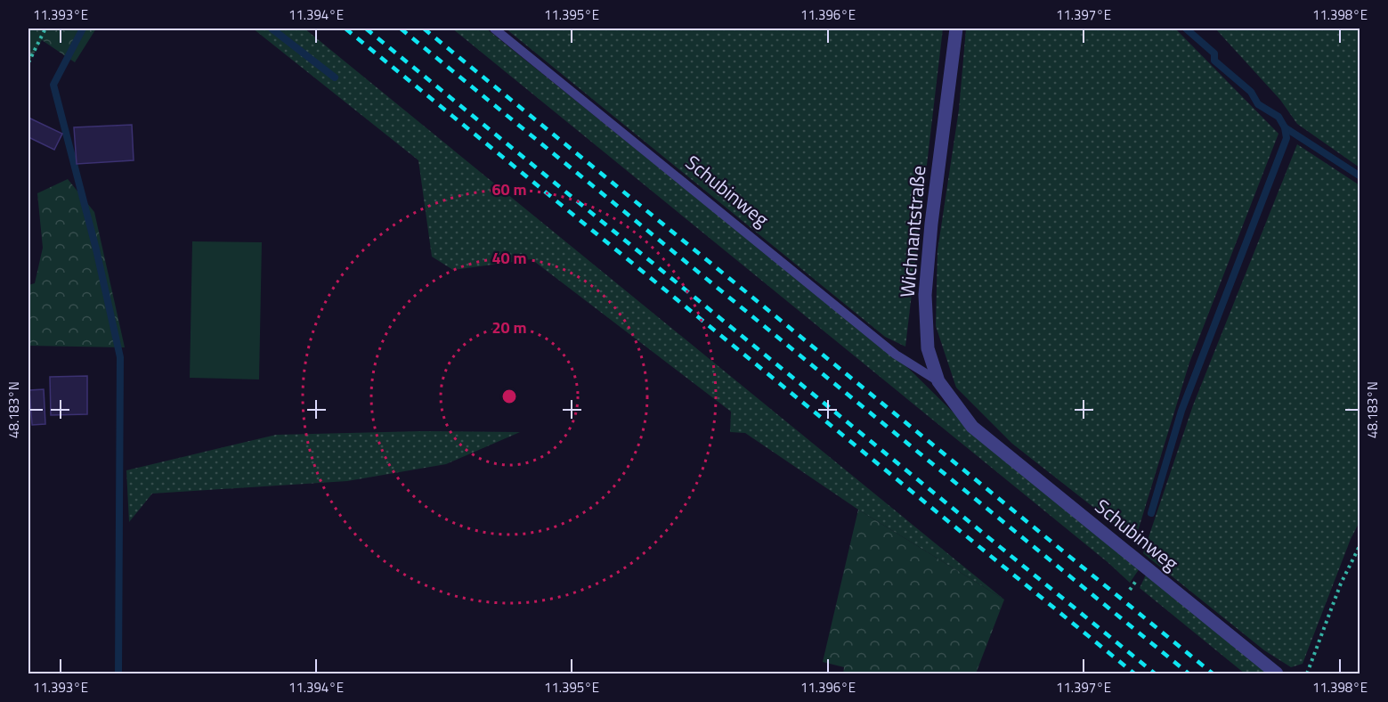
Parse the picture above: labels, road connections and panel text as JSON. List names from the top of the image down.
{
  "streets": {
    "street": ["Schubinweg", "Wichnantstraße"]
  },
  "crossings": [
    ["Schubinweg", "Wichnantstraße"]
  ],
  "coordinates": [
    "11.393°E",
    "11.394°E",
    "11.395°E",
    "11.396°E",
    "11.397°E",
    "11.398°E",
    "48.183°N"
  ],
  "rings": ["60 m", "40 m", "20 m"]
}
